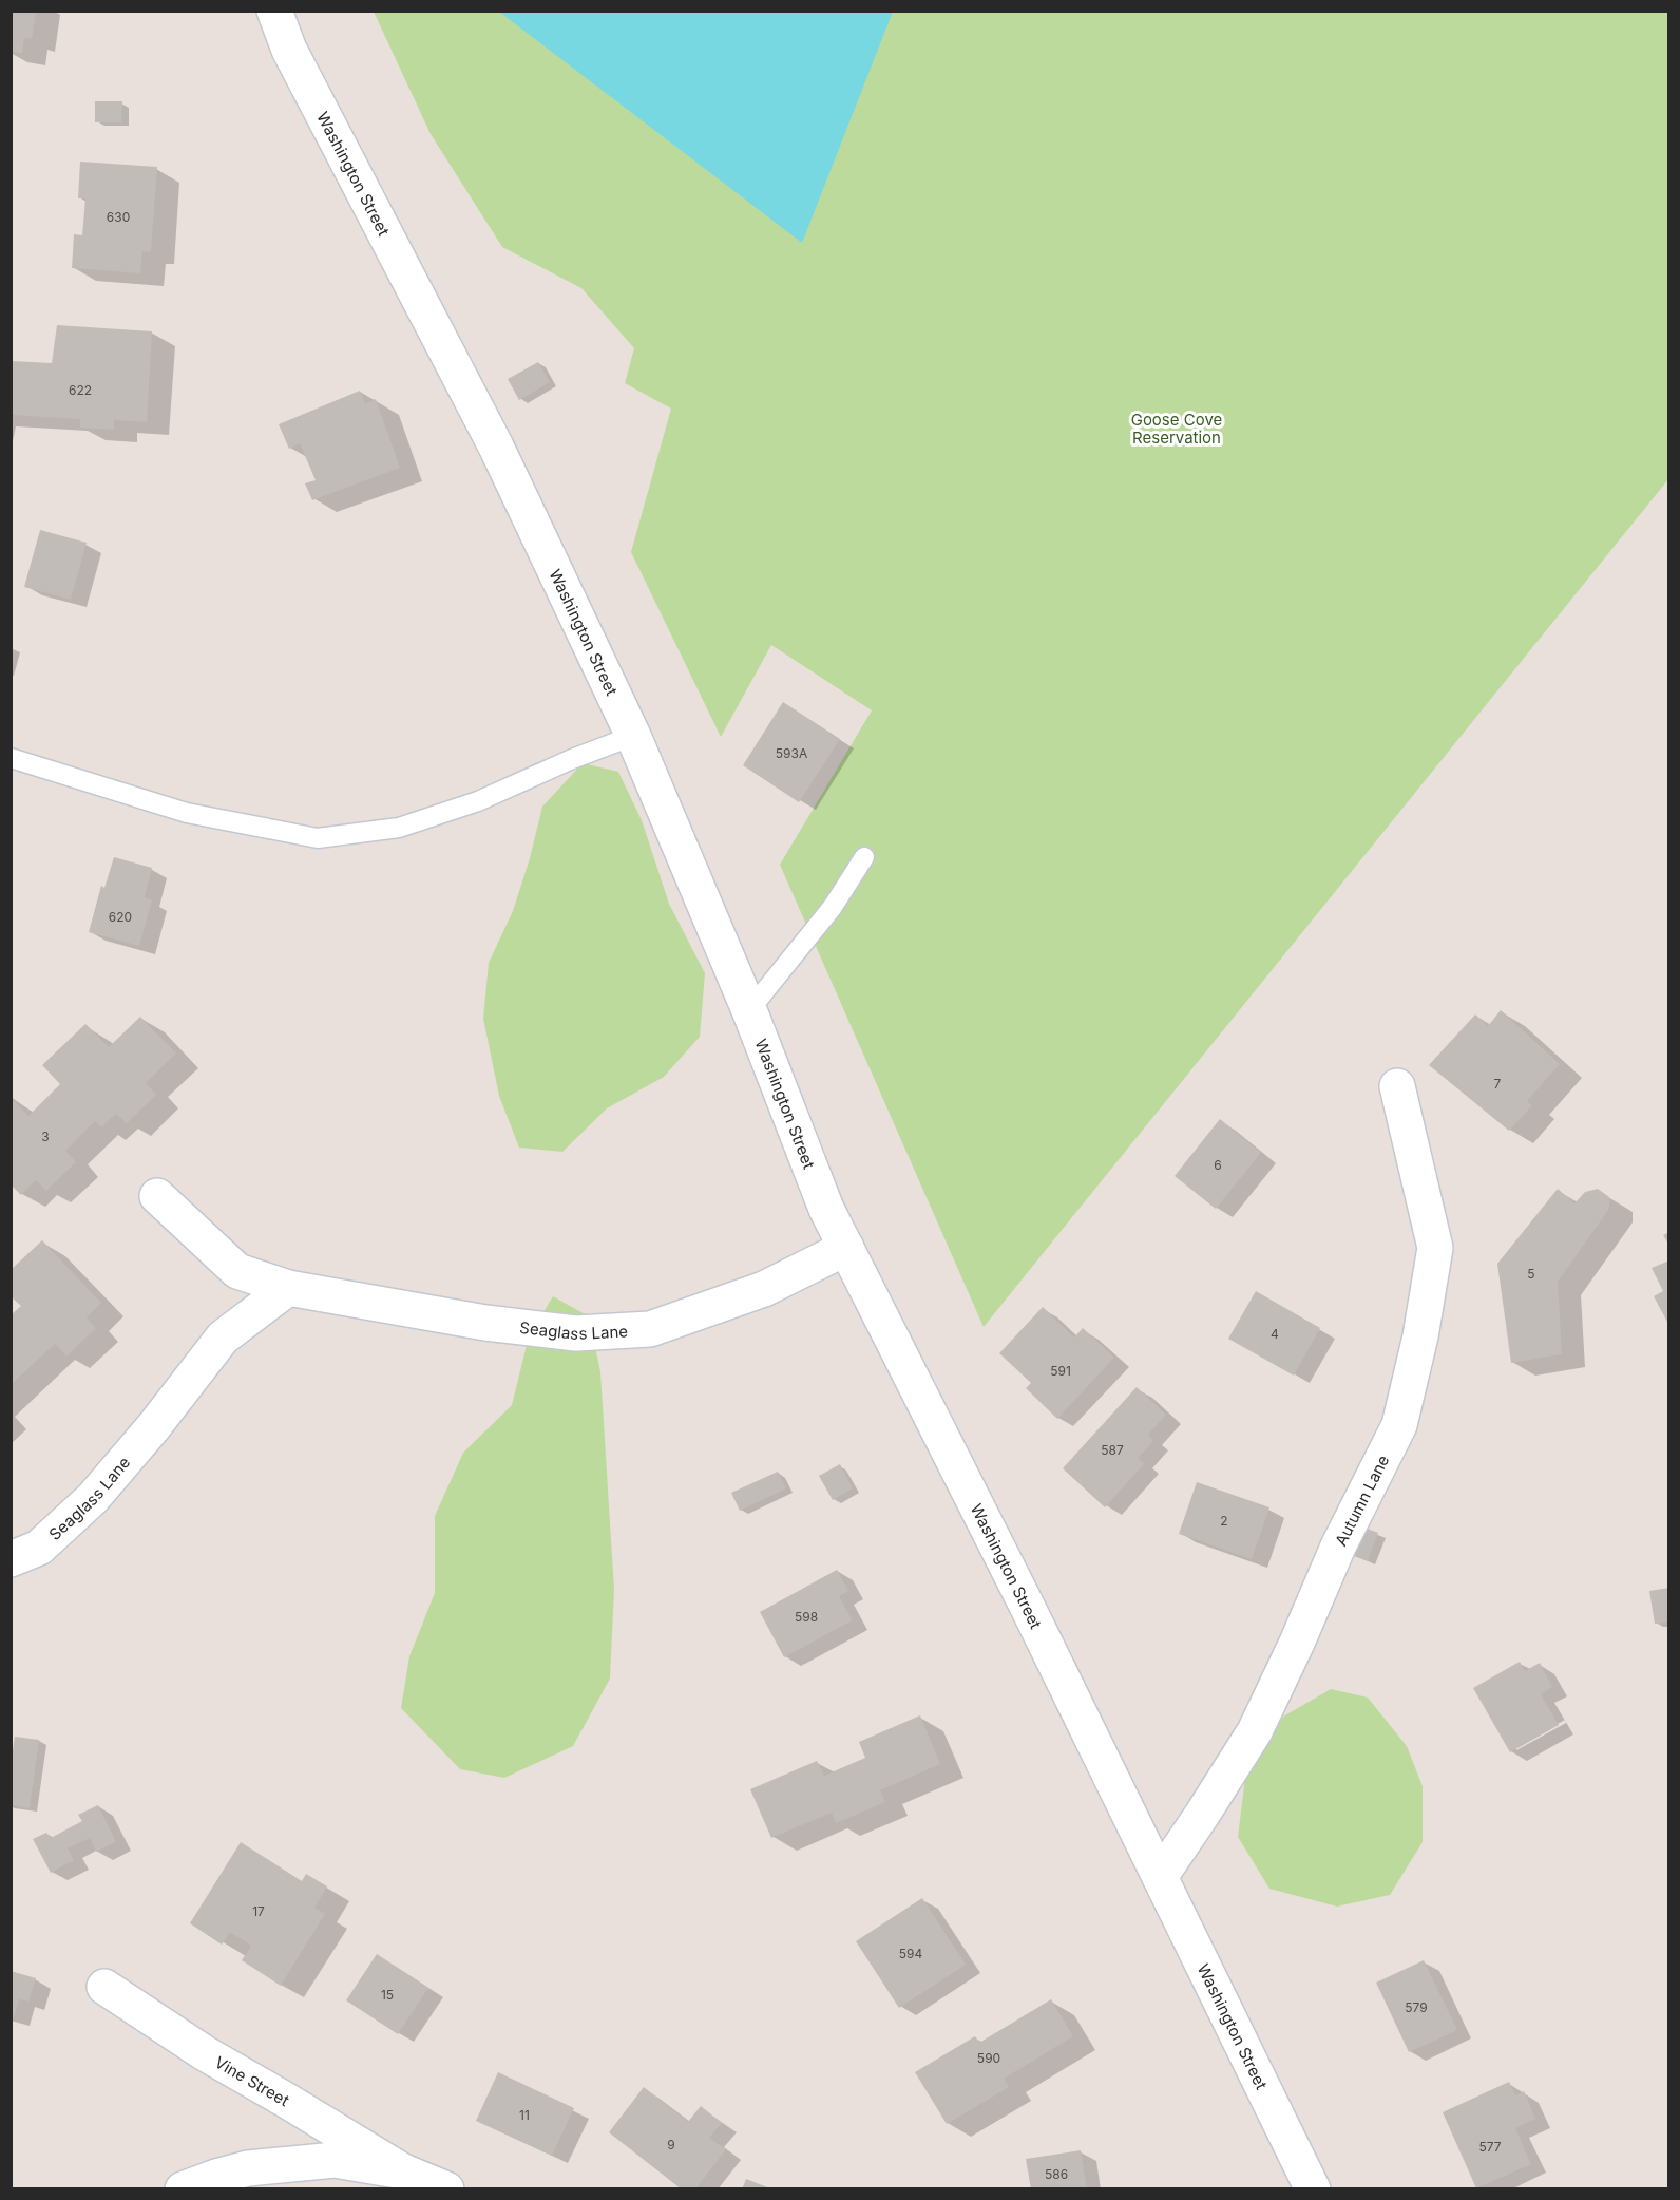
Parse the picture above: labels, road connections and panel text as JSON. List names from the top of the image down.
{
  "streets": {
    "street": [
      "Washington Street",
      "Seaglass Lane",
      "Autumn Lane",
      "Vine Street"
    ]
  },
  "crossings": [
    ["Washington Street", "Seaglass Lane"],
    ["Washington Street", "Autumn Lane"]
  ],
  "parks": ["Goose Cove Reservation"],
  "house_numbers": [
    "630",
    "622",
    "593A",
    "620",
    "7",
    "3",
    "6",
    "5",
    "4",
    "591",
    "587",
    "2",
    "598",
    "17",
    "594",
    "15",
    "579",
    "590",
    "11",
    "9",
    "577",
    "586"
  ]
}
